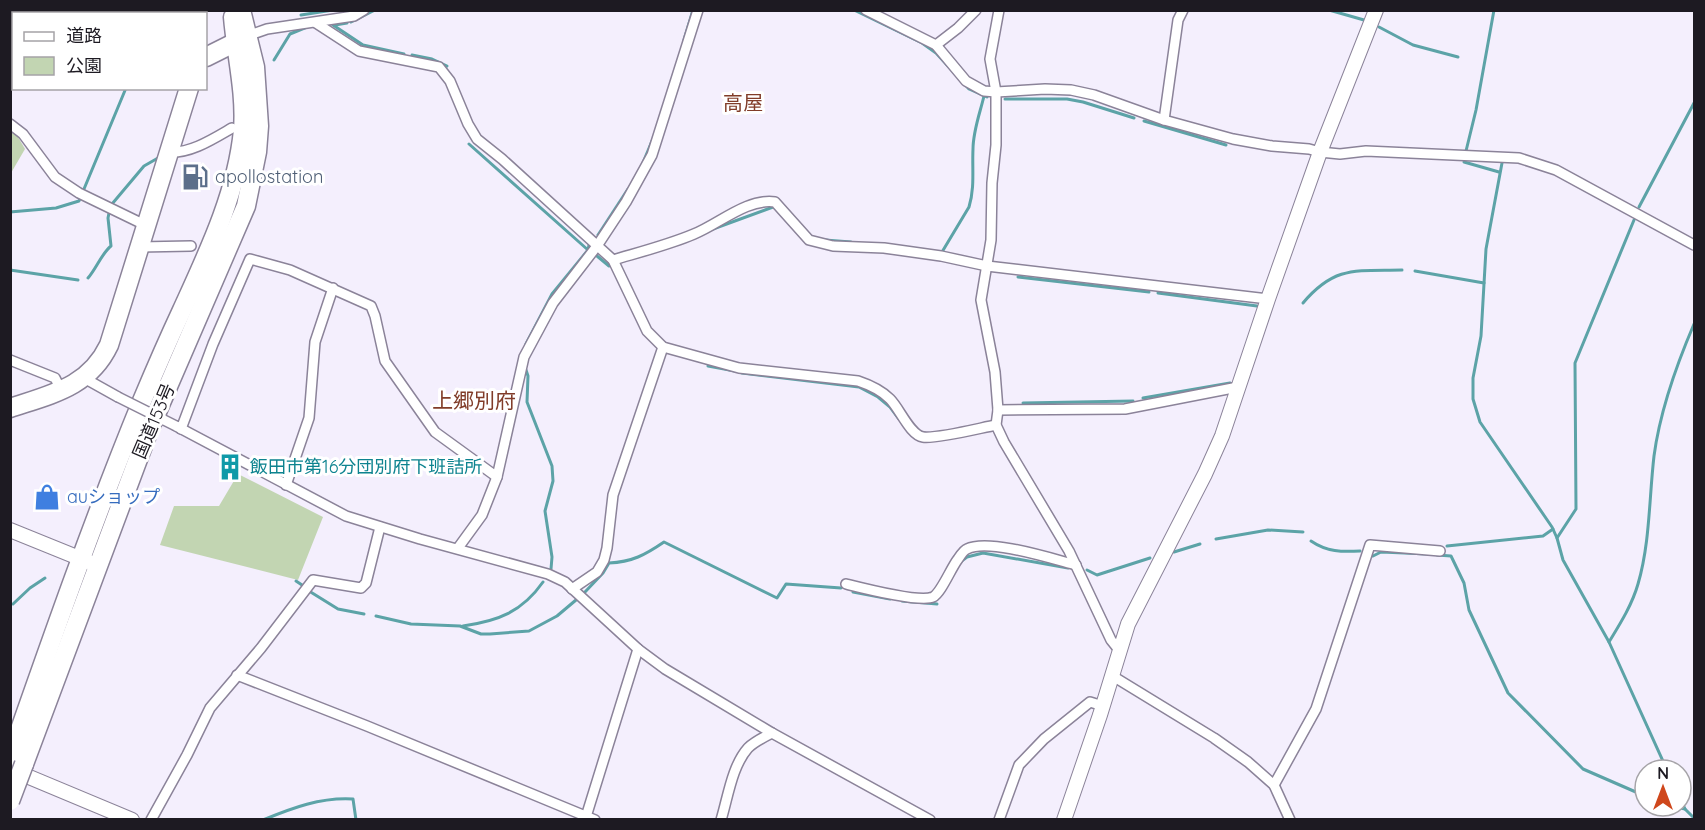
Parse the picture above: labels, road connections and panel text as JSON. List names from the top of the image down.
{
  "streets": {
    "highway": ["国道153号"]
  },
  "districts": ["高屋", "上郷別府"],
  "places": {
    "fuel station": ["apollostation"],
    "building": ["飯田市第16分団別府下班詰所"],
    "shop": ["auショップ"]
  },
  "legend": ["道路", "公園"],
  "north": "top"
}
